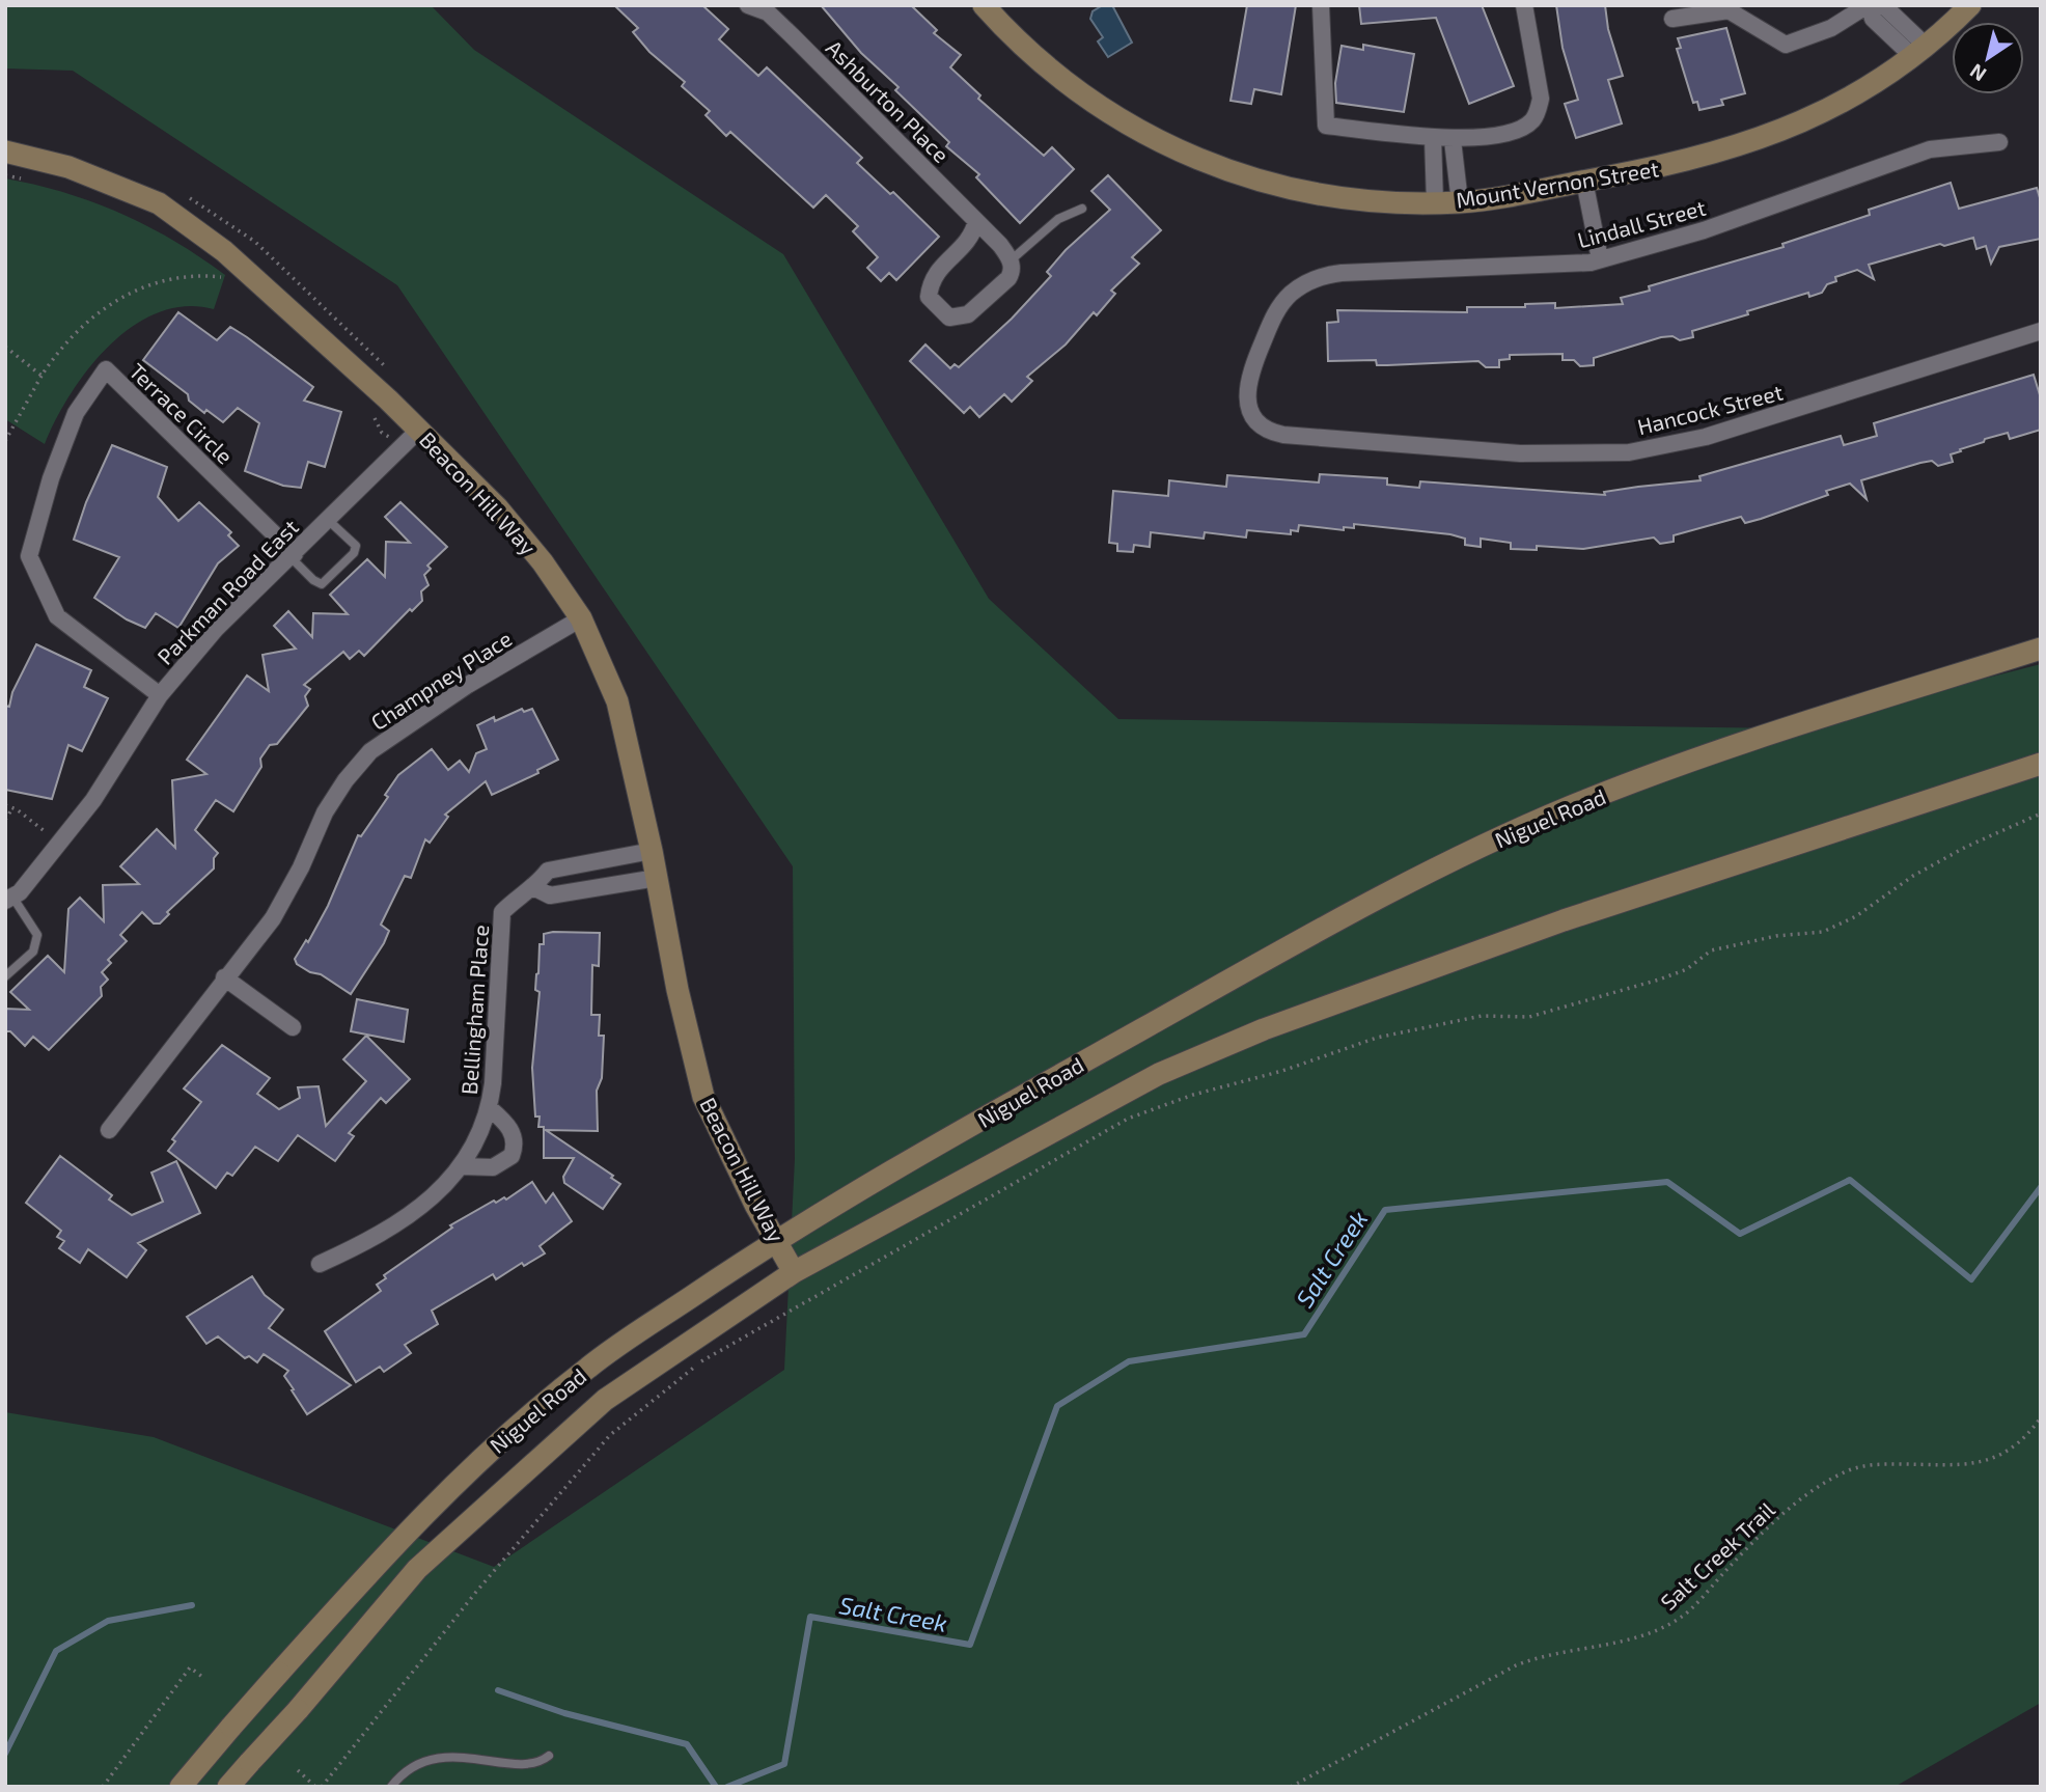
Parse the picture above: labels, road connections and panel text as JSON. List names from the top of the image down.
{
  "streets": {
    "main road": ["Mount Vernon Street", "Beacon Hill Way", "Niguel Road"],
    "street": [
      "Ashburton Place",
      "Lindall Street",
      "Hancock Street",
      "Terrace Circle",
      "Parkman Road East",
      "Champney Place",
      "Bellingham Place"
    ],
    "path": ["Salt Creek Trail"]
  },
  "crossings": [
    ["Lindall Street", "Hancock Street"],
    ["Terrace Circle", "Parkman Road East"],
    ["Beacon Hill Way", "Parkman Road East"],
    ["Beacon Hill Way", "Champney Place"],
    ["Beacon Hill Way", "Niguel Road"],
    ["Beacon Hill Way", "Bellingham Place"]
  ],
  "water": ["Salt Creek"],
  "north": "bottom left"
}
